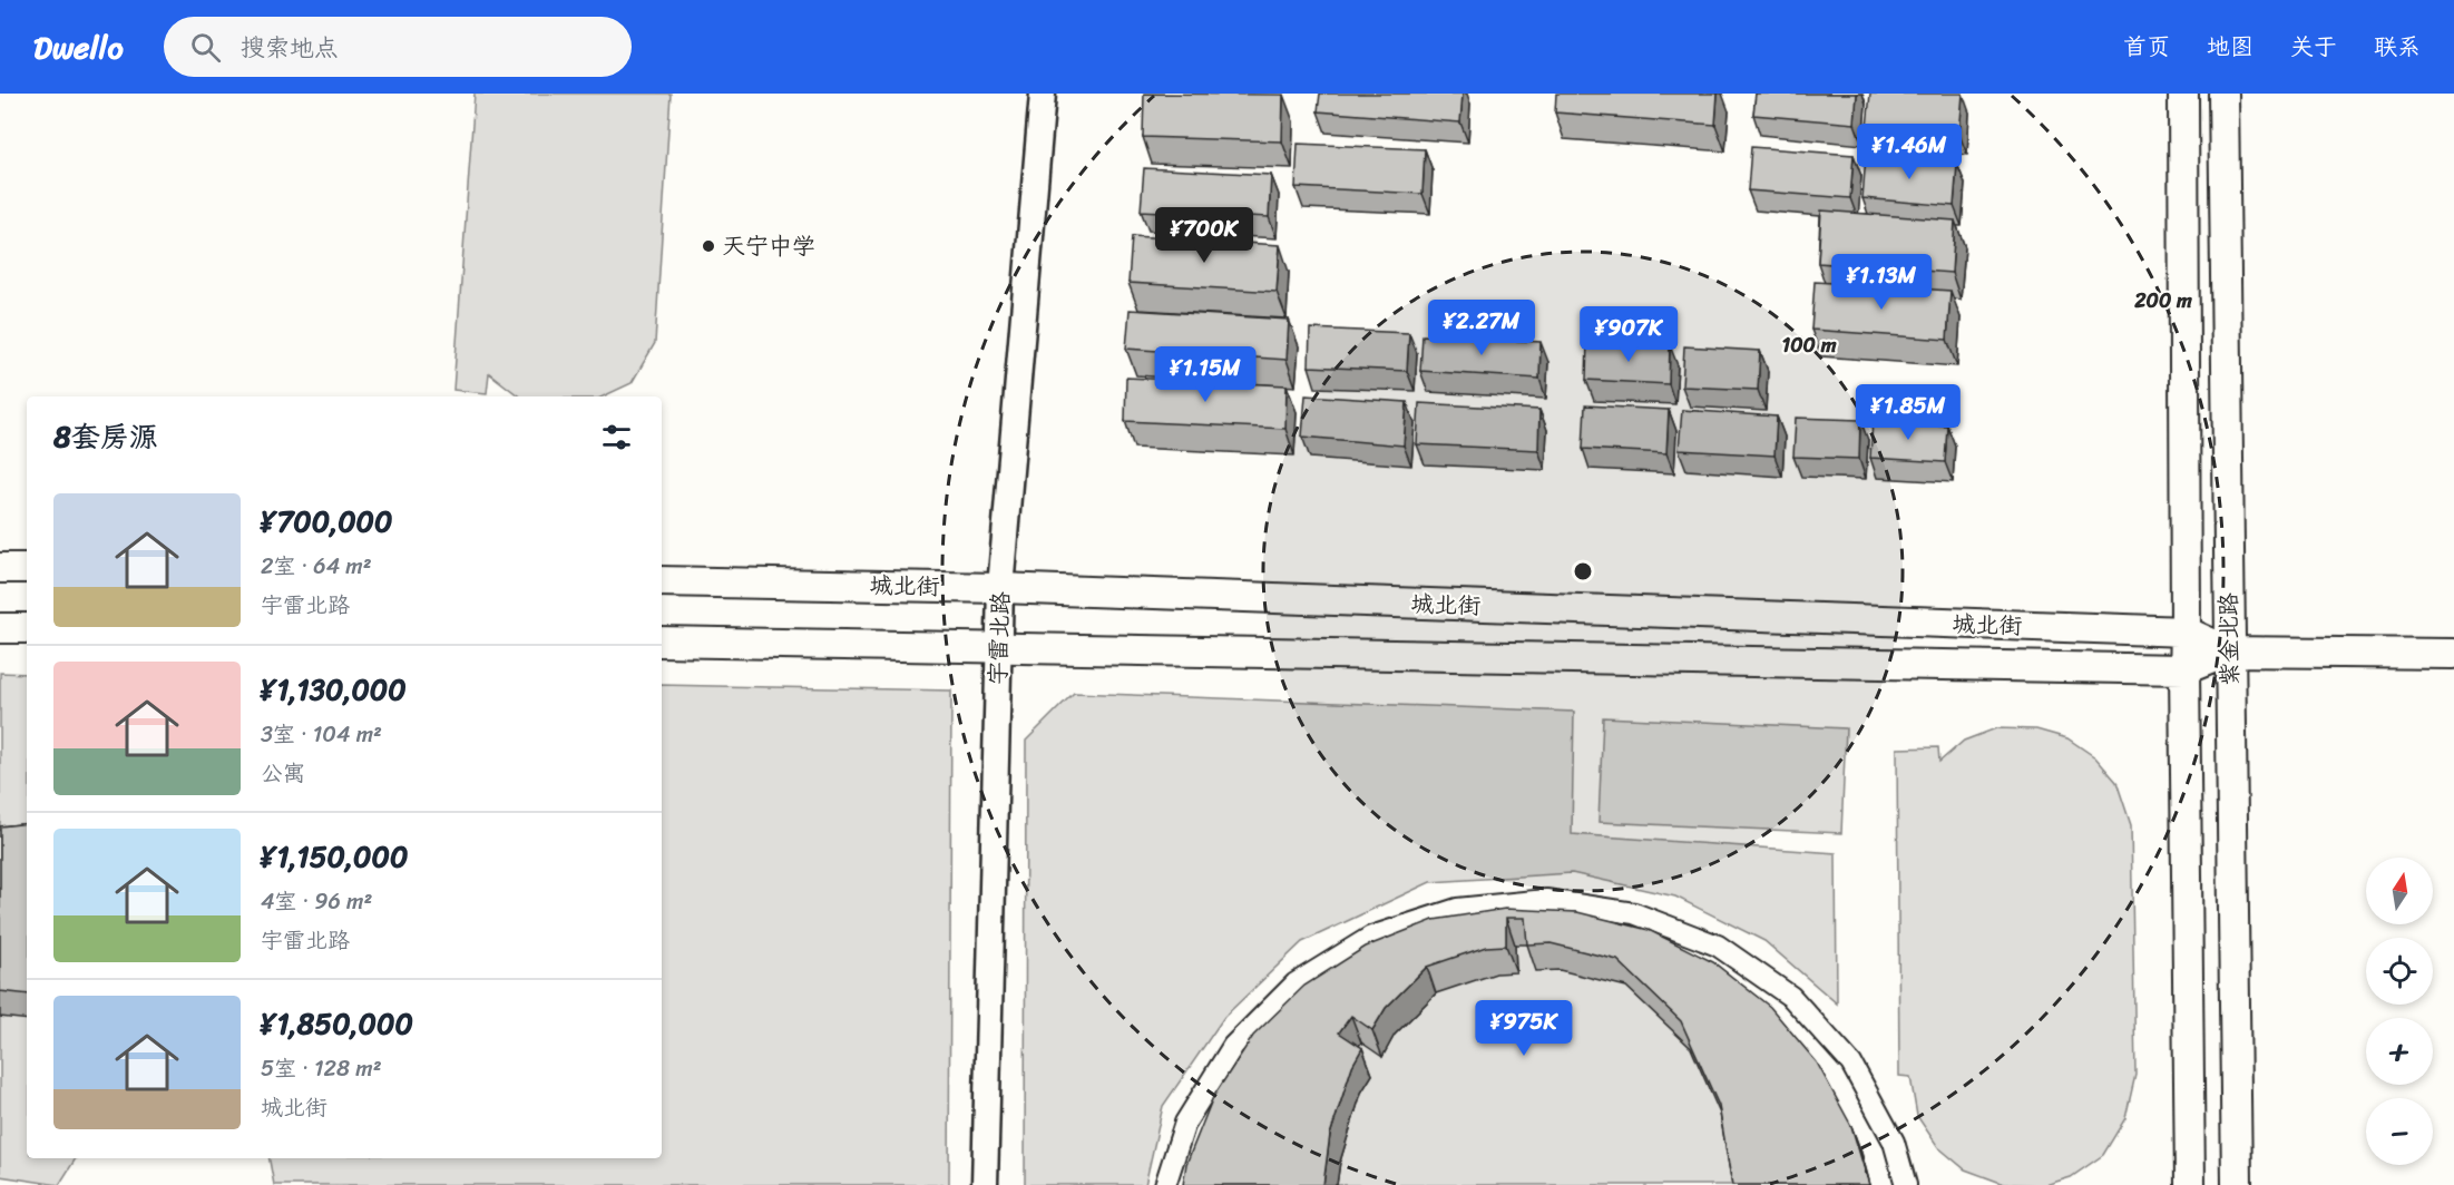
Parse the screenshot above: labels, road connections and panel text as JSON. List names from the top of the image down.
{
  "streets": {
    "main road": ["城北街", "紫金北路"],
    "street": ["宇雷北路"]
  },
  "crossings": [
    ["城北街", "宇雷北路"],
    ["城北街", "紫金北路"]
  ],
  "places": ["天宁中学"],
  "north": "top",
  "page": {
    "header": "Dwello",
    "search": "搜索地点",
    "nav": [
      "首页",
      "地图",
      "关于",
      "联系"
    ],
    "price": [
      "¥1.46M",
      "¥700K",
      "¥1.13M",
      "¥2.27M",
      "¥907K",
      "¥1.15M",
      "¥1.85M",
      "¥975K"
    ],
    "heading": "8套房源",
    "list": [
      {
        "name": "¥700,000",
        "note": "2室 · 64 m² · 宇雷北路"
      },
      {
        "name": "¥1,130,000",
        "note": "3室 · 104 m² · 公寓"
      },
      {
        "name": "¥1,150,000",
        "note": "4室 · 96 m² · 宇雷北路"
      },
      {
        "name": "¥1,850,000",
        "note": "5室 · 128 m² · 城北街"
      }
    ],
    "map_buttons": ["+", "−"]
  },
  "rings": ["200 m", "100 m"]
}
